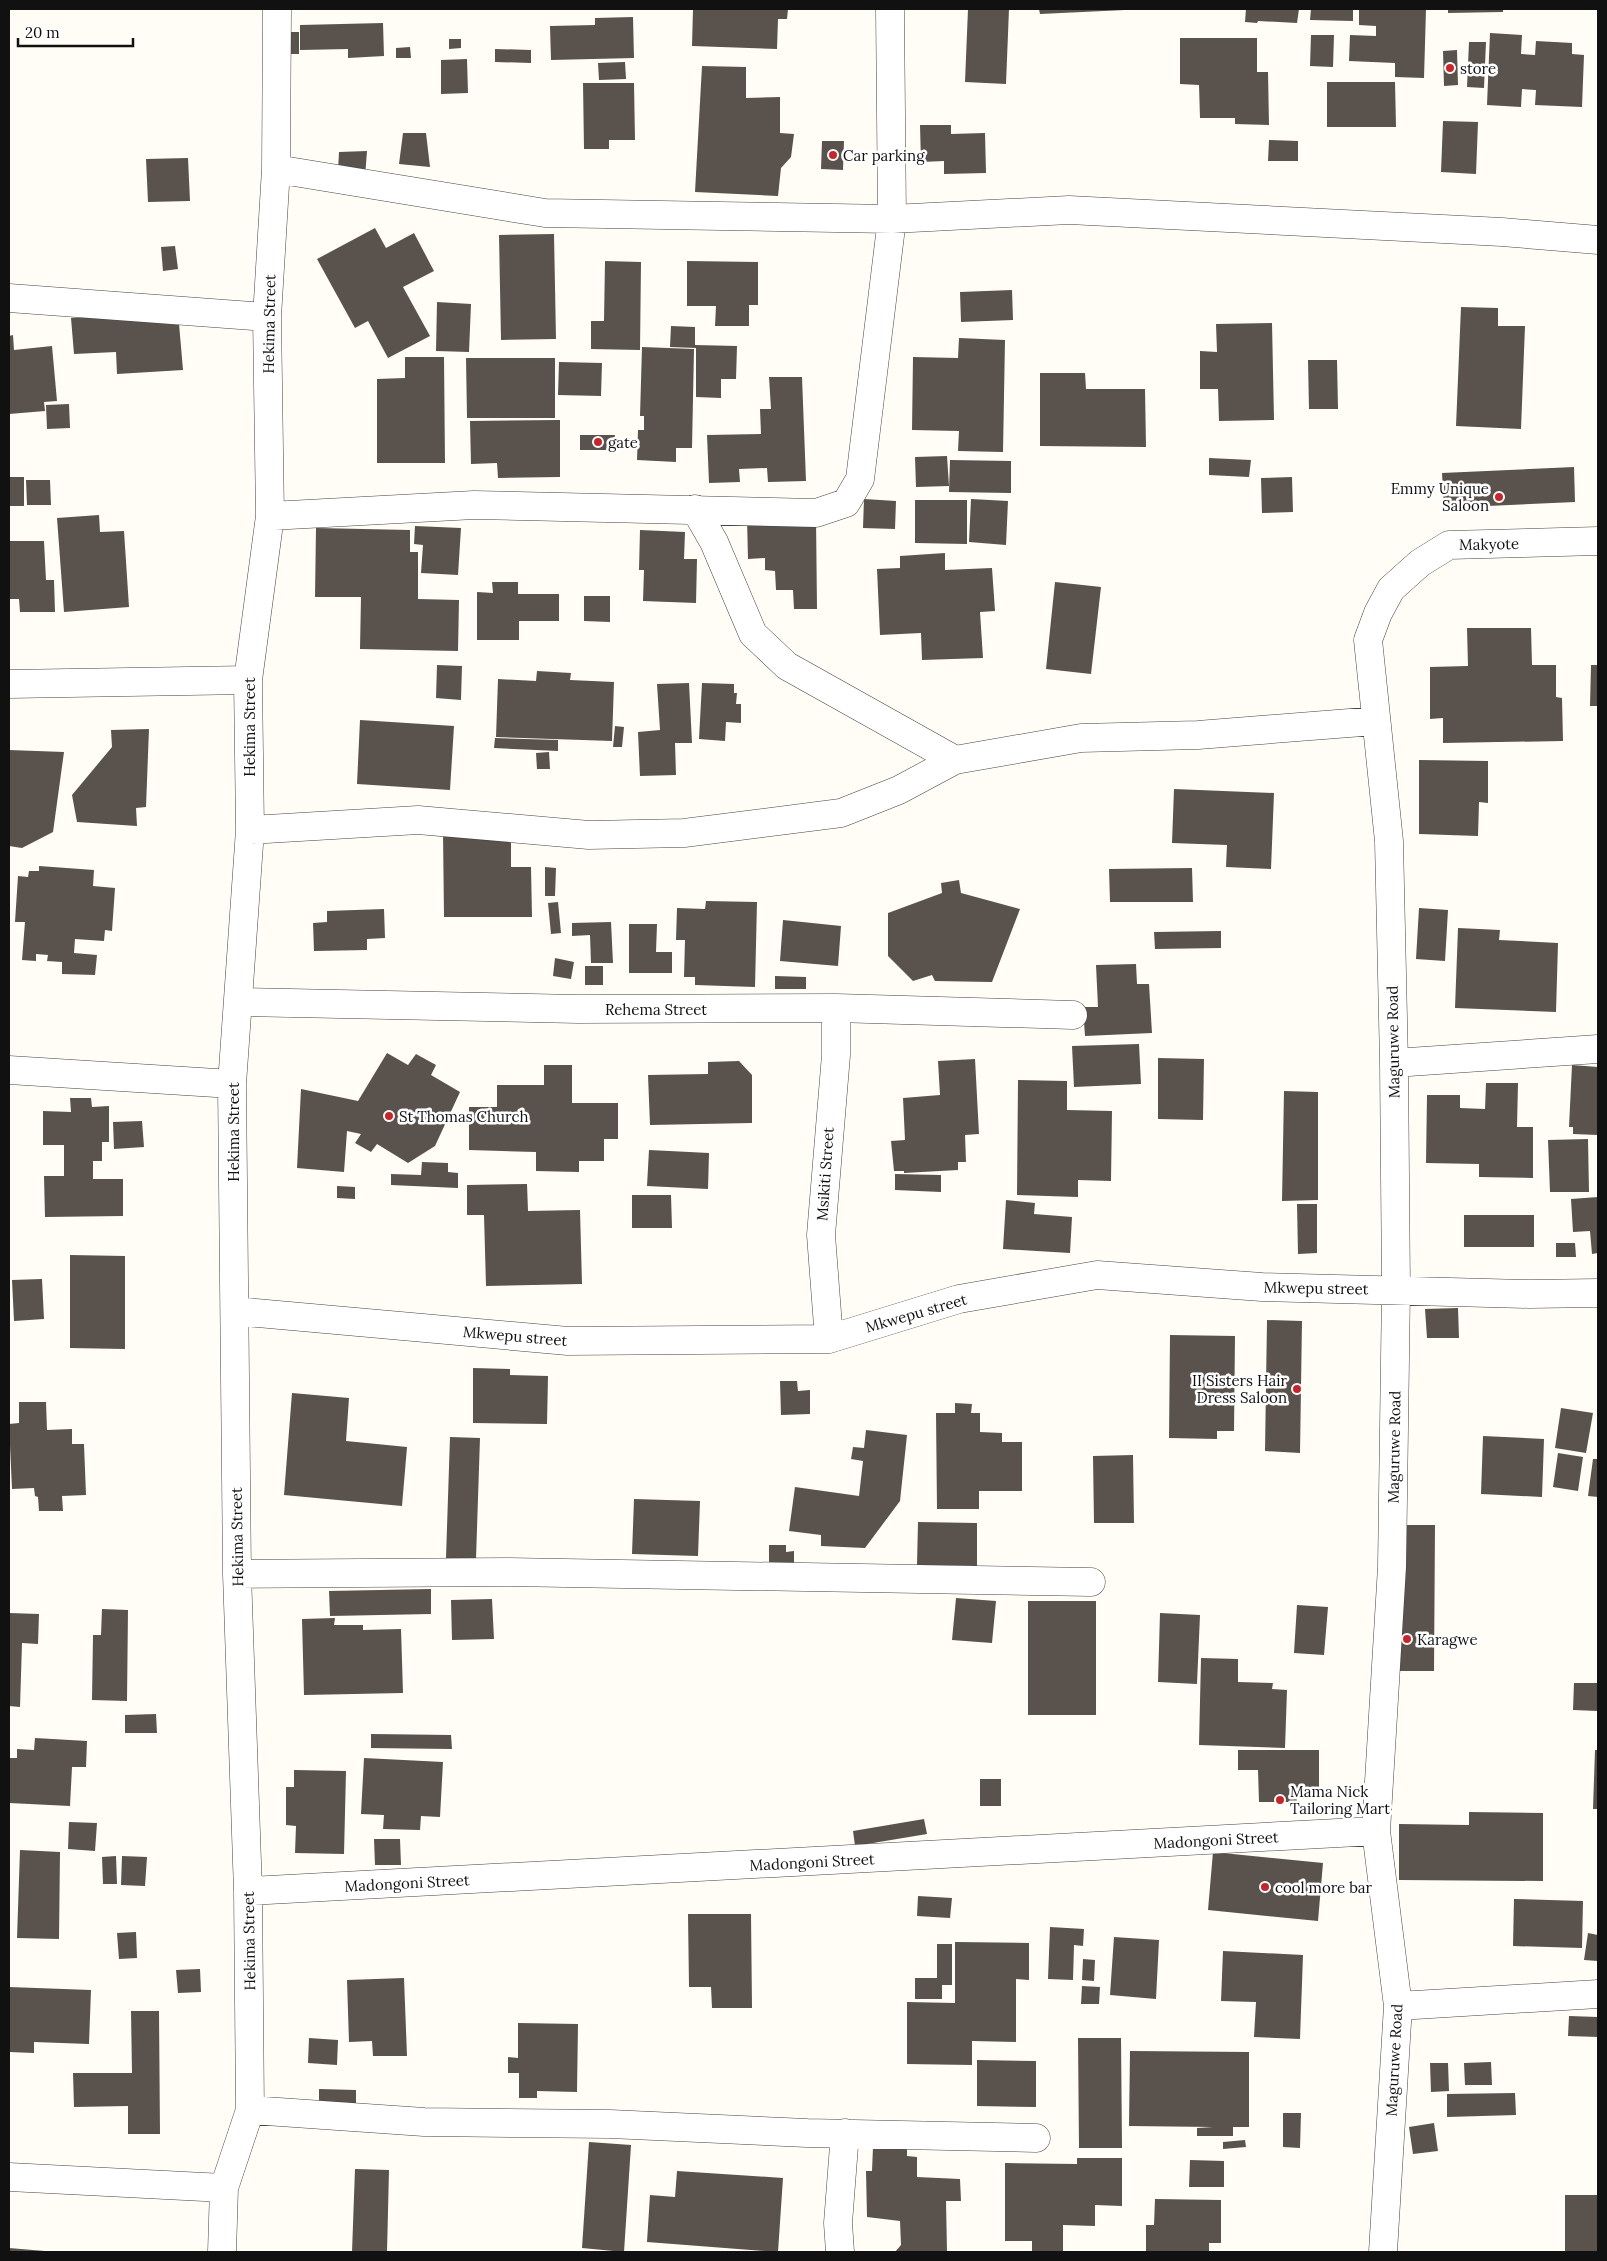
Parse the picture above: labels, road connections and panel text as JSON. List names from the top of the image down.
{
  "streets": {
    "street": [
      "Hekima Street",
      "Makyote",
      "Rehema Street",
      "Maguruwe Road",
      "Msikiti Street",
      "Mkwepu street",
      "Madongoni Street"
    ]
  },
  "crossings": [
    ["Hekima Street", "Rehema Street"],
    ["Hekima Street", "Mkwepu street"],
    ["Hekima Street", "Madongoni Street"],
    ["Makyote", "Maguruwe Road"],
    ["Rehema Street", "Msikiti Street"],
    ["Maguruwe Road", "Mkwepu street"],
    ["Maguruwe Road", "Madongoni Street"],
    ["Msikiti Street", "Mkwepu street"]
  ],
  "places": [
    "store",
    "Car parking",
    "gate",
    "Emmy Unique Saloon",
    "St Thomas Church",
    "II Sisters Hair Dress Saloon",
    "Karagwe",
    "Mama Nick Tailoring Mart",
    "cool more bar"
  ],
  "scale_bar": "20 m"
}
